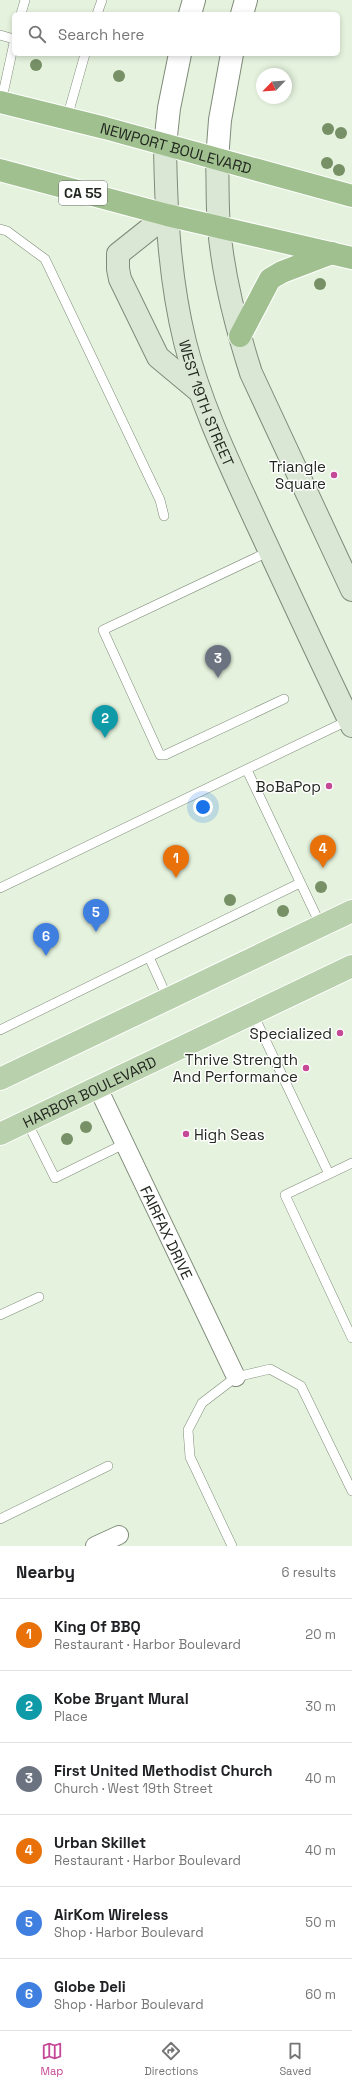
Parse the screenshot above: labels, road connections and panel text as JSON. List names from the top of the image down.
{
  "streets": {
    "highway": ["NEWPORT BOULEVARD", "CA 55"],
    "main road": ["WEST 19TH STREET", "HARBOR BOULEVARD"],
    "street": ["FAIRFAX DRIVE"]
  },
  "crossings": [
    ["NEWPORT BOULEVARD", "WEST 19TH STREET"],
    ["CA 55", "WEST 19TH STREET"],
    ["HARBOR BOULEVARD", "FAIRFAX DRIVE"]
  ],
  "places": [
    "Triangle Square",
    "BoBaPop",
    "Specialized",
    "Thrive Strength And Performance",
    "High Seas"
  ],
  "north": "bottom left",
  "page": {
    "search": "Search here",
    "pins": [
      "3",
      "2",
      "4",
      "1",
      "5",
      "6"
    ],
    "heading": ["Nearby", "6 results"],
    "list": [
      {
        "mark": "1",
        "name": "King Of BBQ",
        "note": "Restaurant · Harbor Boulevard",
        "value": "20 m"
      },
      {
        "mark": "2",
        "name": "Kobe Bryant Mural",
        "note": "Place",
        "value": "30 m"
      },
      {
        "mark": "3",
        "name": "First United Methodist Church",
        "note": "Church · West 19th Street",
        "value": "40 m"
      },
      {
        "mark": "4",
        "name": "Urban Skillet",
        "note": "Restaurant · Harbor Boulevard",
        "value": "40 m"
      },
      {
        "mark": "5",
        "name": "AirKom Wireless",
        "note": "Shop · Harbor Boulevard",
        "value": "50 m"
      },
      {
        "mark": "6",
        "name": "Globe Deli",
        "note": "Shop · Harbor Boulevard",
        "value": "60 m"
      }
    ],
    "nav": ["Map", "Directions", "Saved"]
  }
}
